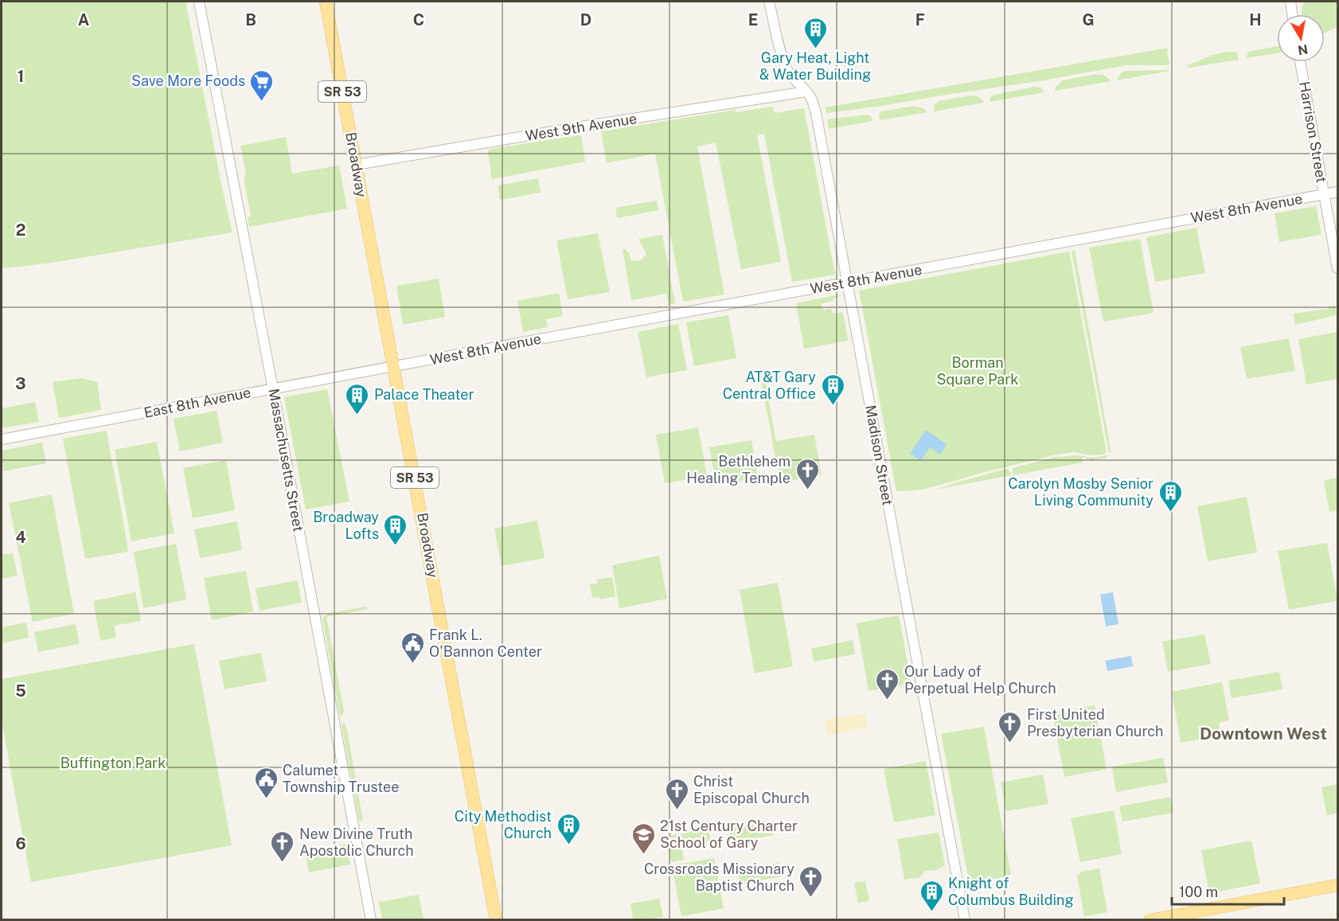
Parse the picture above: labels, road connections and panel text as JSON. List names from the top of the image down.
{
  "streets": {
    "main road": ["SR 53", "Broadway"],
    "street": [
      "West 9th Avenue",
      "Harrison Street",
      "West 8th Avenue",
      "East 8th Avenue",
      "Madison Street",
      "Massachusetts Street"
    ]
  },
  "crossings": [
    ["West 9th Avenue", "Broadway"],
    ["West 9th Avenue", "Madison Street"],
    ["Harrison Street", "West 8th Avenue"],
    ["Broadway", "West 8th Avenue"],
    ["Broadway", "East 8th Avenue"],
    ["West 8th Avenue", "East 8th Avenue"],
    ["West 8th Avenue", "Madison Street"],
    ["East 8th Avenue", "Massachusetts Street"]
  ],
  "districts": ["Downtown West"],
  "parks": ["Borman Square Park", "Buffington Park"],
  "places": {
    "building": [
      "Gary Heat, Light & Water Building",
      "AT&T Gary Central Office",
      "Palace Theater",
      "Carolyn Mosby Senior Living Community",
      "Broadway Lofts",
      "City Methodist Church",
      "Knight of Columbus Building"
    ],
    "supermarket": ["Save More Foods"],
    "church": [
      "Bethlehem Healing Temple",
      "Our Lady of Perpetual Help Church",
      "First United Presbyterian Church",
      "Christ Episcopal Church",
      "New Divine Truth Apostolic Church",
      "Crossroads Missionary Baptist Church"
    ],
    "public building": ["Frank L. O'Bannon Center", "Calumet Township Trustee"],
    "school or university": ["21st Century Charter School of Gary"]
  },
  "scale_bar": "100 m",
  "north": "bottom",
  "grid": {
    "columns": [
      "A",
      "B",
      "C",
      "D",
      "E",
      "F",
      "G",
      "H"
    ],
    "rows": [
      "1",
      "2",
      "3",
      "4",
      "5",
      "6"
    ]
  }
}
